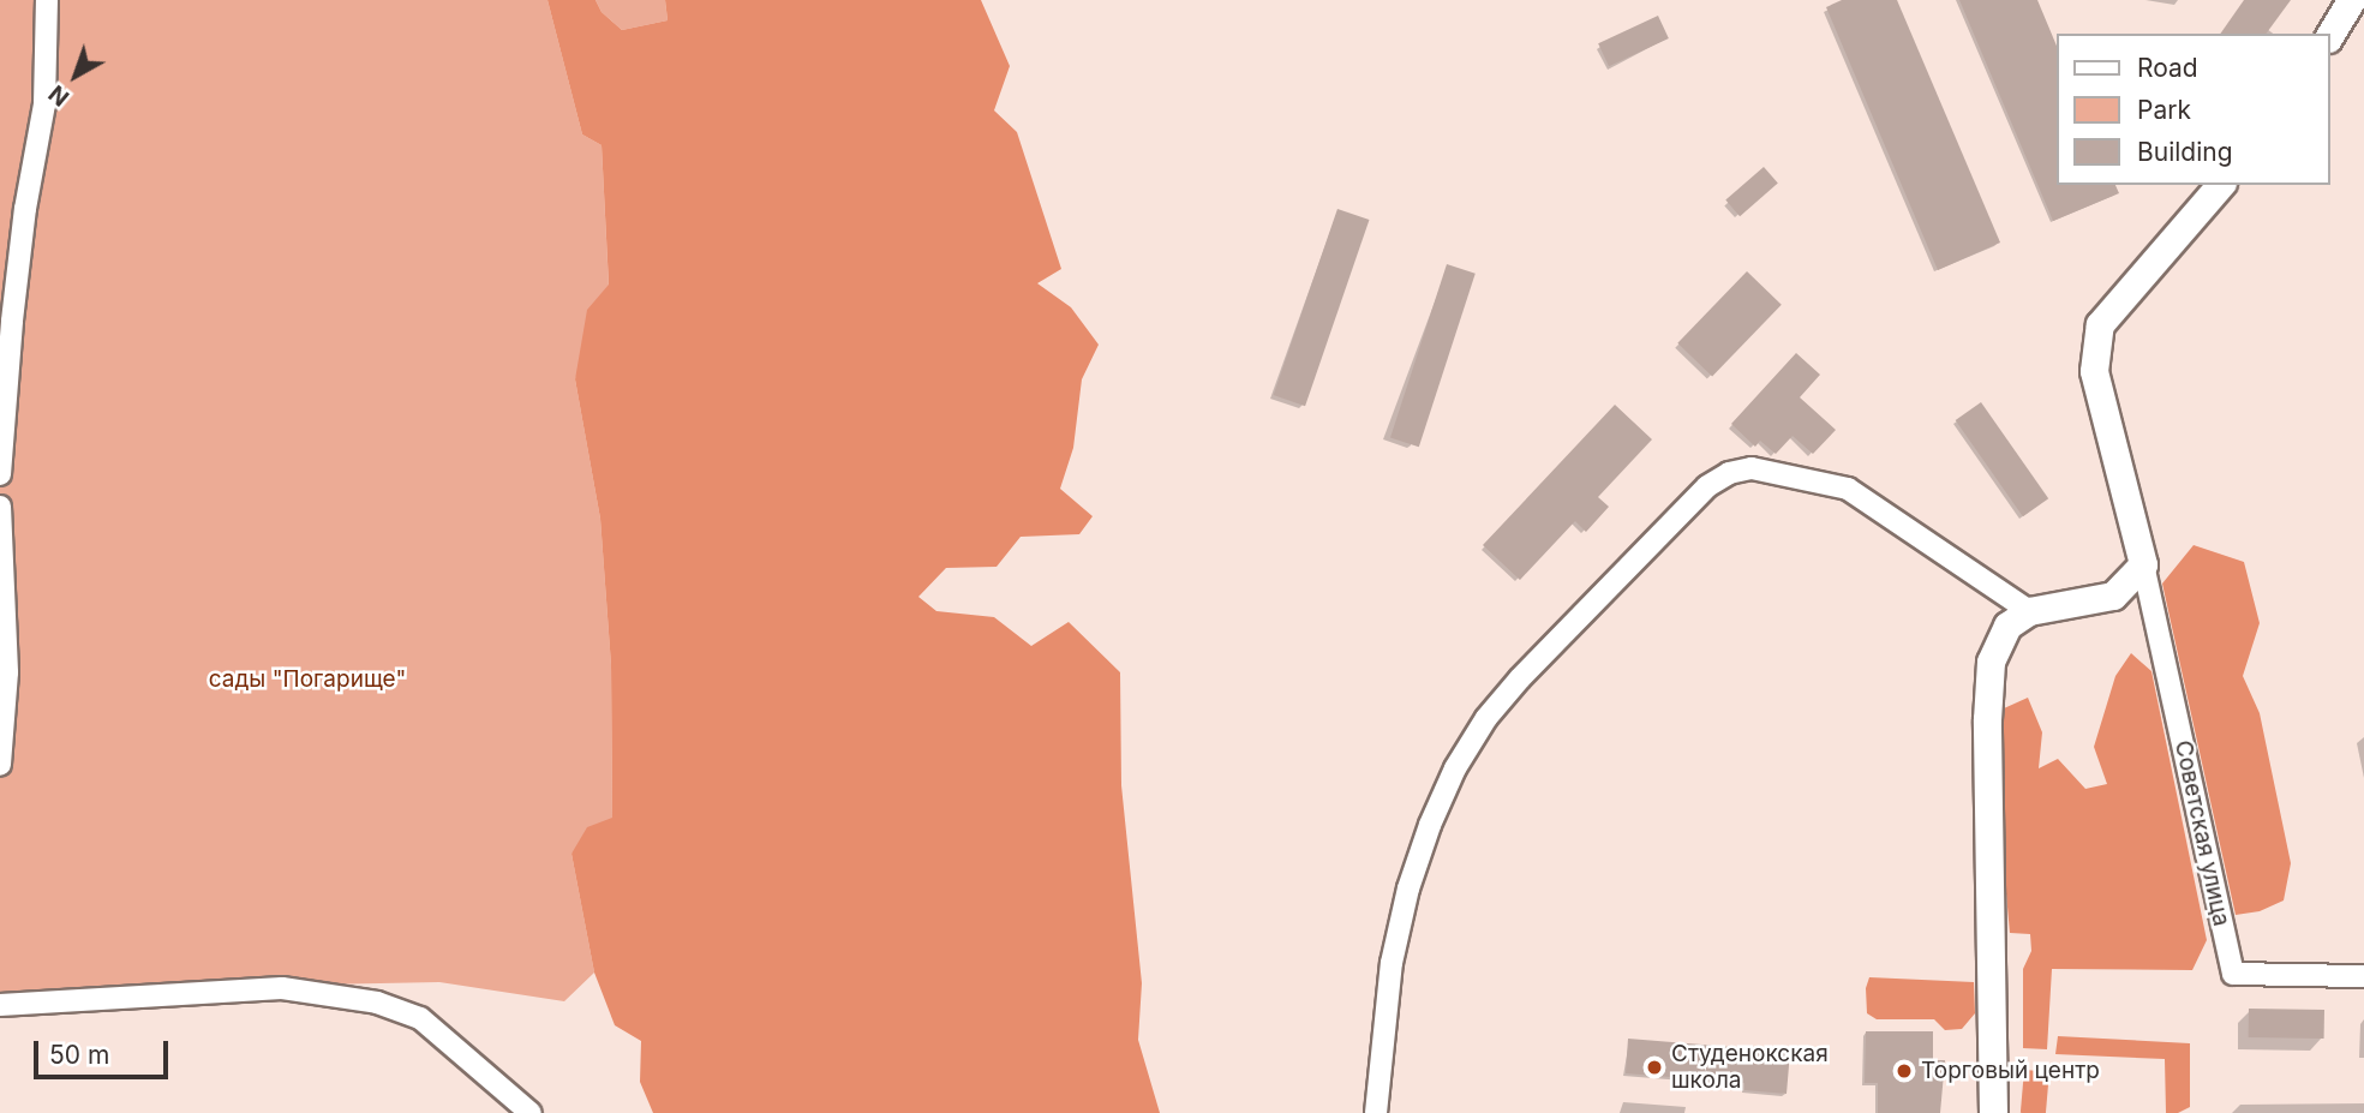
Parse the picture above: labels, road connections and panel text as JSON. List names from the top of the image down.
{
  "streets": {
    "street": ["Советская улица"]
  },
  "parks": ["сады \"Погарище\""],
  "places": ["Студенокская школа", "Торговый центр"],
  "legend": ["Road", "Park", "Building"],
  "scale_bar": "50 m",
  "north": "bottom left"
}
